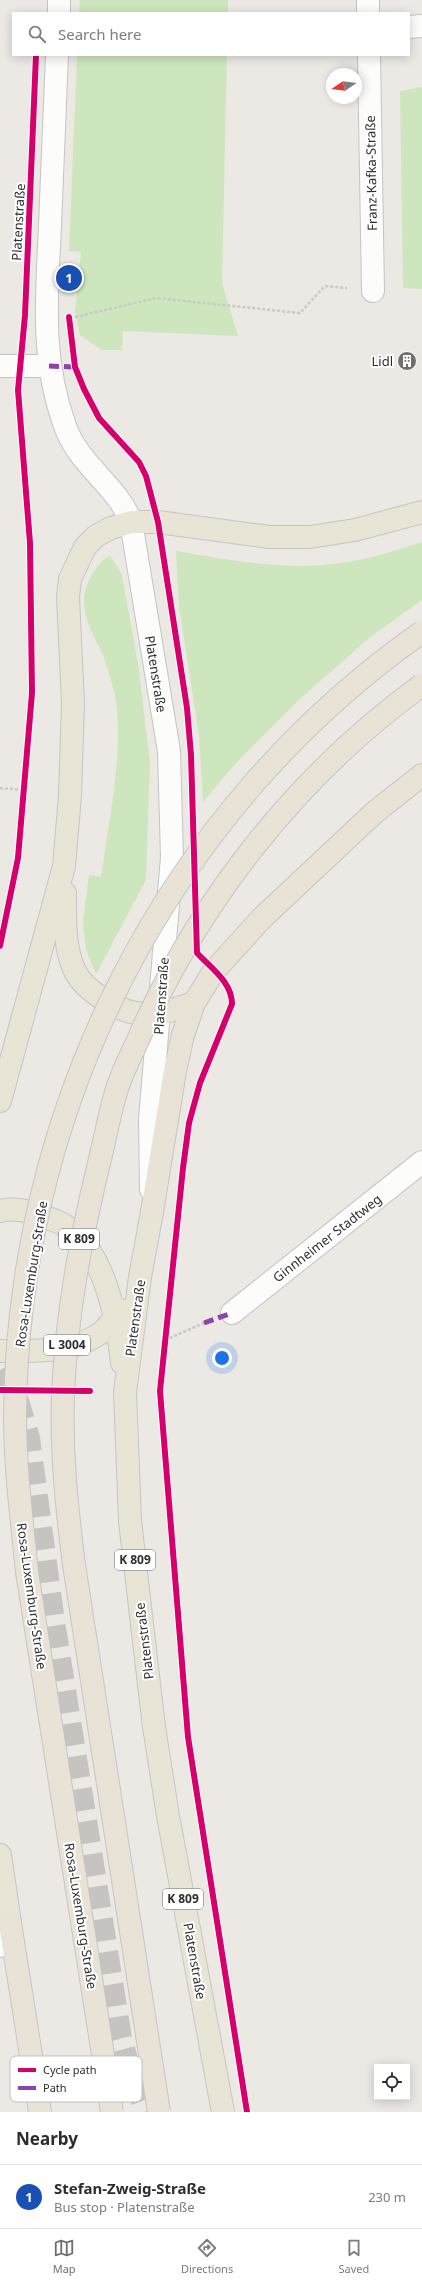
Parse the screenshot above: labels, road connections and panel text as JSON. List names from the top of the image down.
{
  "streets": {
    "highway": ["Rosa-Luxemburg-Straße", "L 3004"],
    "main road": ["Platenstraße", "K 809"],
    "street": ["Franz-Kafka-Straße", "Ginnheimer Stadtweg"]
  },
  "crossings": [
    ["Platenstraße", "K 809"]
  ],
  "places": {
    "building": ["Lidl"]
  },
  "legend": ["Cycle path", "Path"],
  "north": "left",
  "page": {
    "search": "Search here",
    "pins": "1",
    "heading": "Nearby",
    "list": [
      {
        "mark": "1",
        "name": "Stefan-Zweig-Straße",
        "note": "Bus stop · Platenstraße",
        "value": "230 m"
      }
    ],
    "nav": ["Map", "Directions", "Saved"]
  }
}
